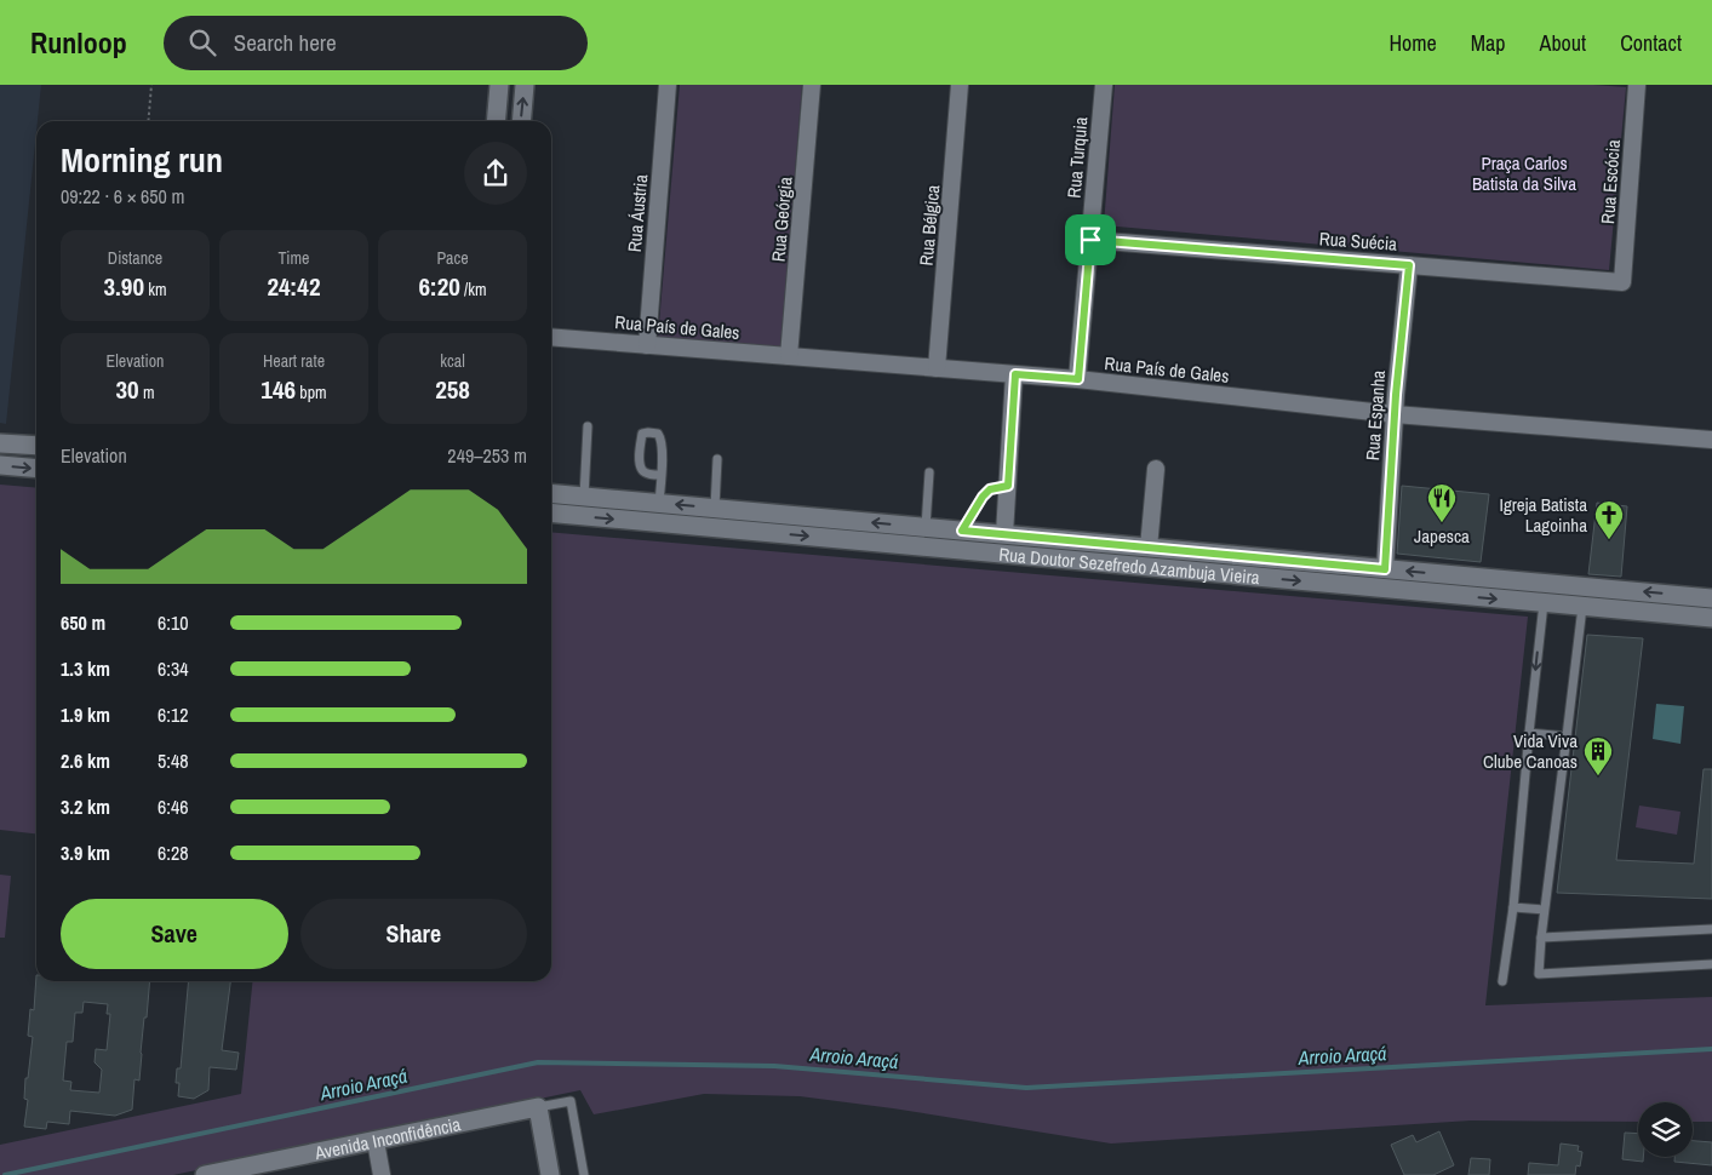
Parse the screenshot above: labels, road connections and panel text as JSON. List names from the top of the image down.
{
  "streets": {
    "main road": ["Rua Doutor Sezefredo Azambuja Vieira", "Avenida Inconfidência"],
    "street": [
      "Rua Turquia",
      "Rua Escócia",
      "Rua Áustria",
      "Rua Geórgia",
      "Rua Bélgica",
      "Rua Suécia",
      "Rua País de Gales",
      "Rua Espanha"
    ]
  },
  "crossings": [
    ["Rua Turquia", "Rua Suécia"],
    ["Rua Turquia", "Rua País de Gales"],
    ["Rua Escócia", "Rua Suécia"],
    ["Rua Áustria", "Rua País de Gales"],
    ["Rua Geórgia", "Rua País de Gales"],
    ["Rua Bélgica", "Rua País de Gales"],
    ["Rua Suécia", "Rua Espanha"],
    ["Rua País de Gales", "Rua Espanha"],
    ["Rua Espanha", "Rua Doutor Sezefredo Azambuja Vieira"]
  ],
  "water": ["Arroio Araçá"],
  "parks": ["Praça Carlos Batista da Silva"],
  "places": {
    "restaurant": ["Japesca"],
    "church": ["Igreja Batista Lagoinha"],
    "building": ["Vida Viva Clube Canoas"]
  },
  "page": {
    "header": "Runloop",
    "search": "Search here",
    "nav": [
      "Home",
      "Map",
      "About",
      "Contact"
    ],
    "heading": ["Morning run", "09:22 · 6 × 650 m"],
    "stats": [
      ["Distance", "3.90 km"],
      ["Time", "24:42"],
      ["Pace", "6:20 /km"],
      ["Elevation", "30 m"],
      ["Heart rate", "146 bpm"],
      ["kcal", "258"]
    ],
    "chart": ["Elevation", "249–253 m"],
    "list": [
      {
        "name": "650 m",
        "note": "6:10"
      },
      {
        "name": "1.3 km",
        "note": "6:34"
      },
      {
        "name": "1.9 km",
        "note": "6:12"
      },
      {
        "name": "2.6 km",
        "note": "5:48"
      },
      {
        "name": "3.2 km",
        "note": "6:46"
      },
      {
        "name": "3.9 km",
        "note": "6:28"
      }
    ],
    "buttons": ["Save", "Share"]
  }
}
